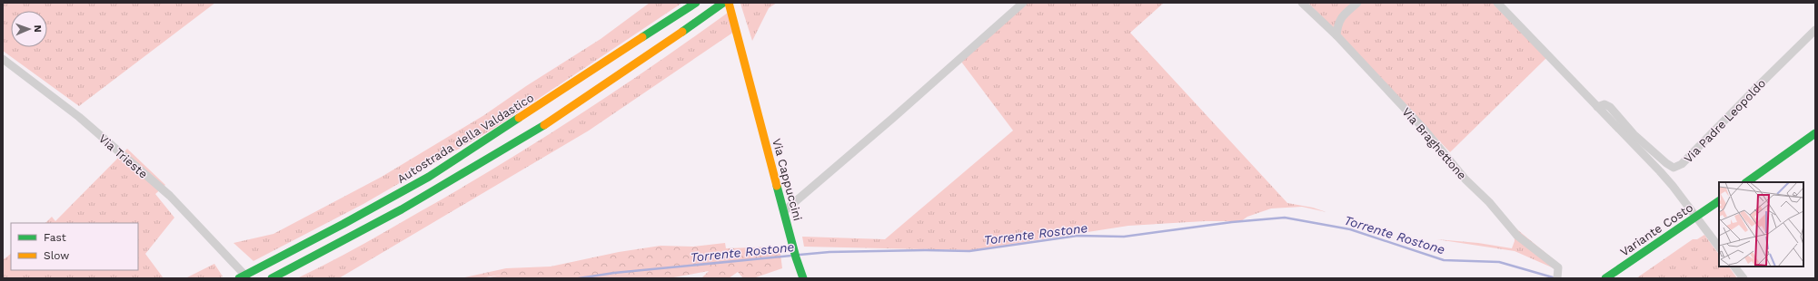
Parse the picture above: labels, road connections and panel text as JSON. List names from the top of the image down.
{
  "streets": {
    "main road": ["Autostrada della Valdastico", "Via Cappuccini", "Variante Costo"],
    "street": ["Via Padre Leopoldo", "Via Braghettone", "Via Trieste"]
  },
  "water": ["Torrente Rostone"],
  "legend": ["Fast", "Slow"],
  "north": "right"
}
